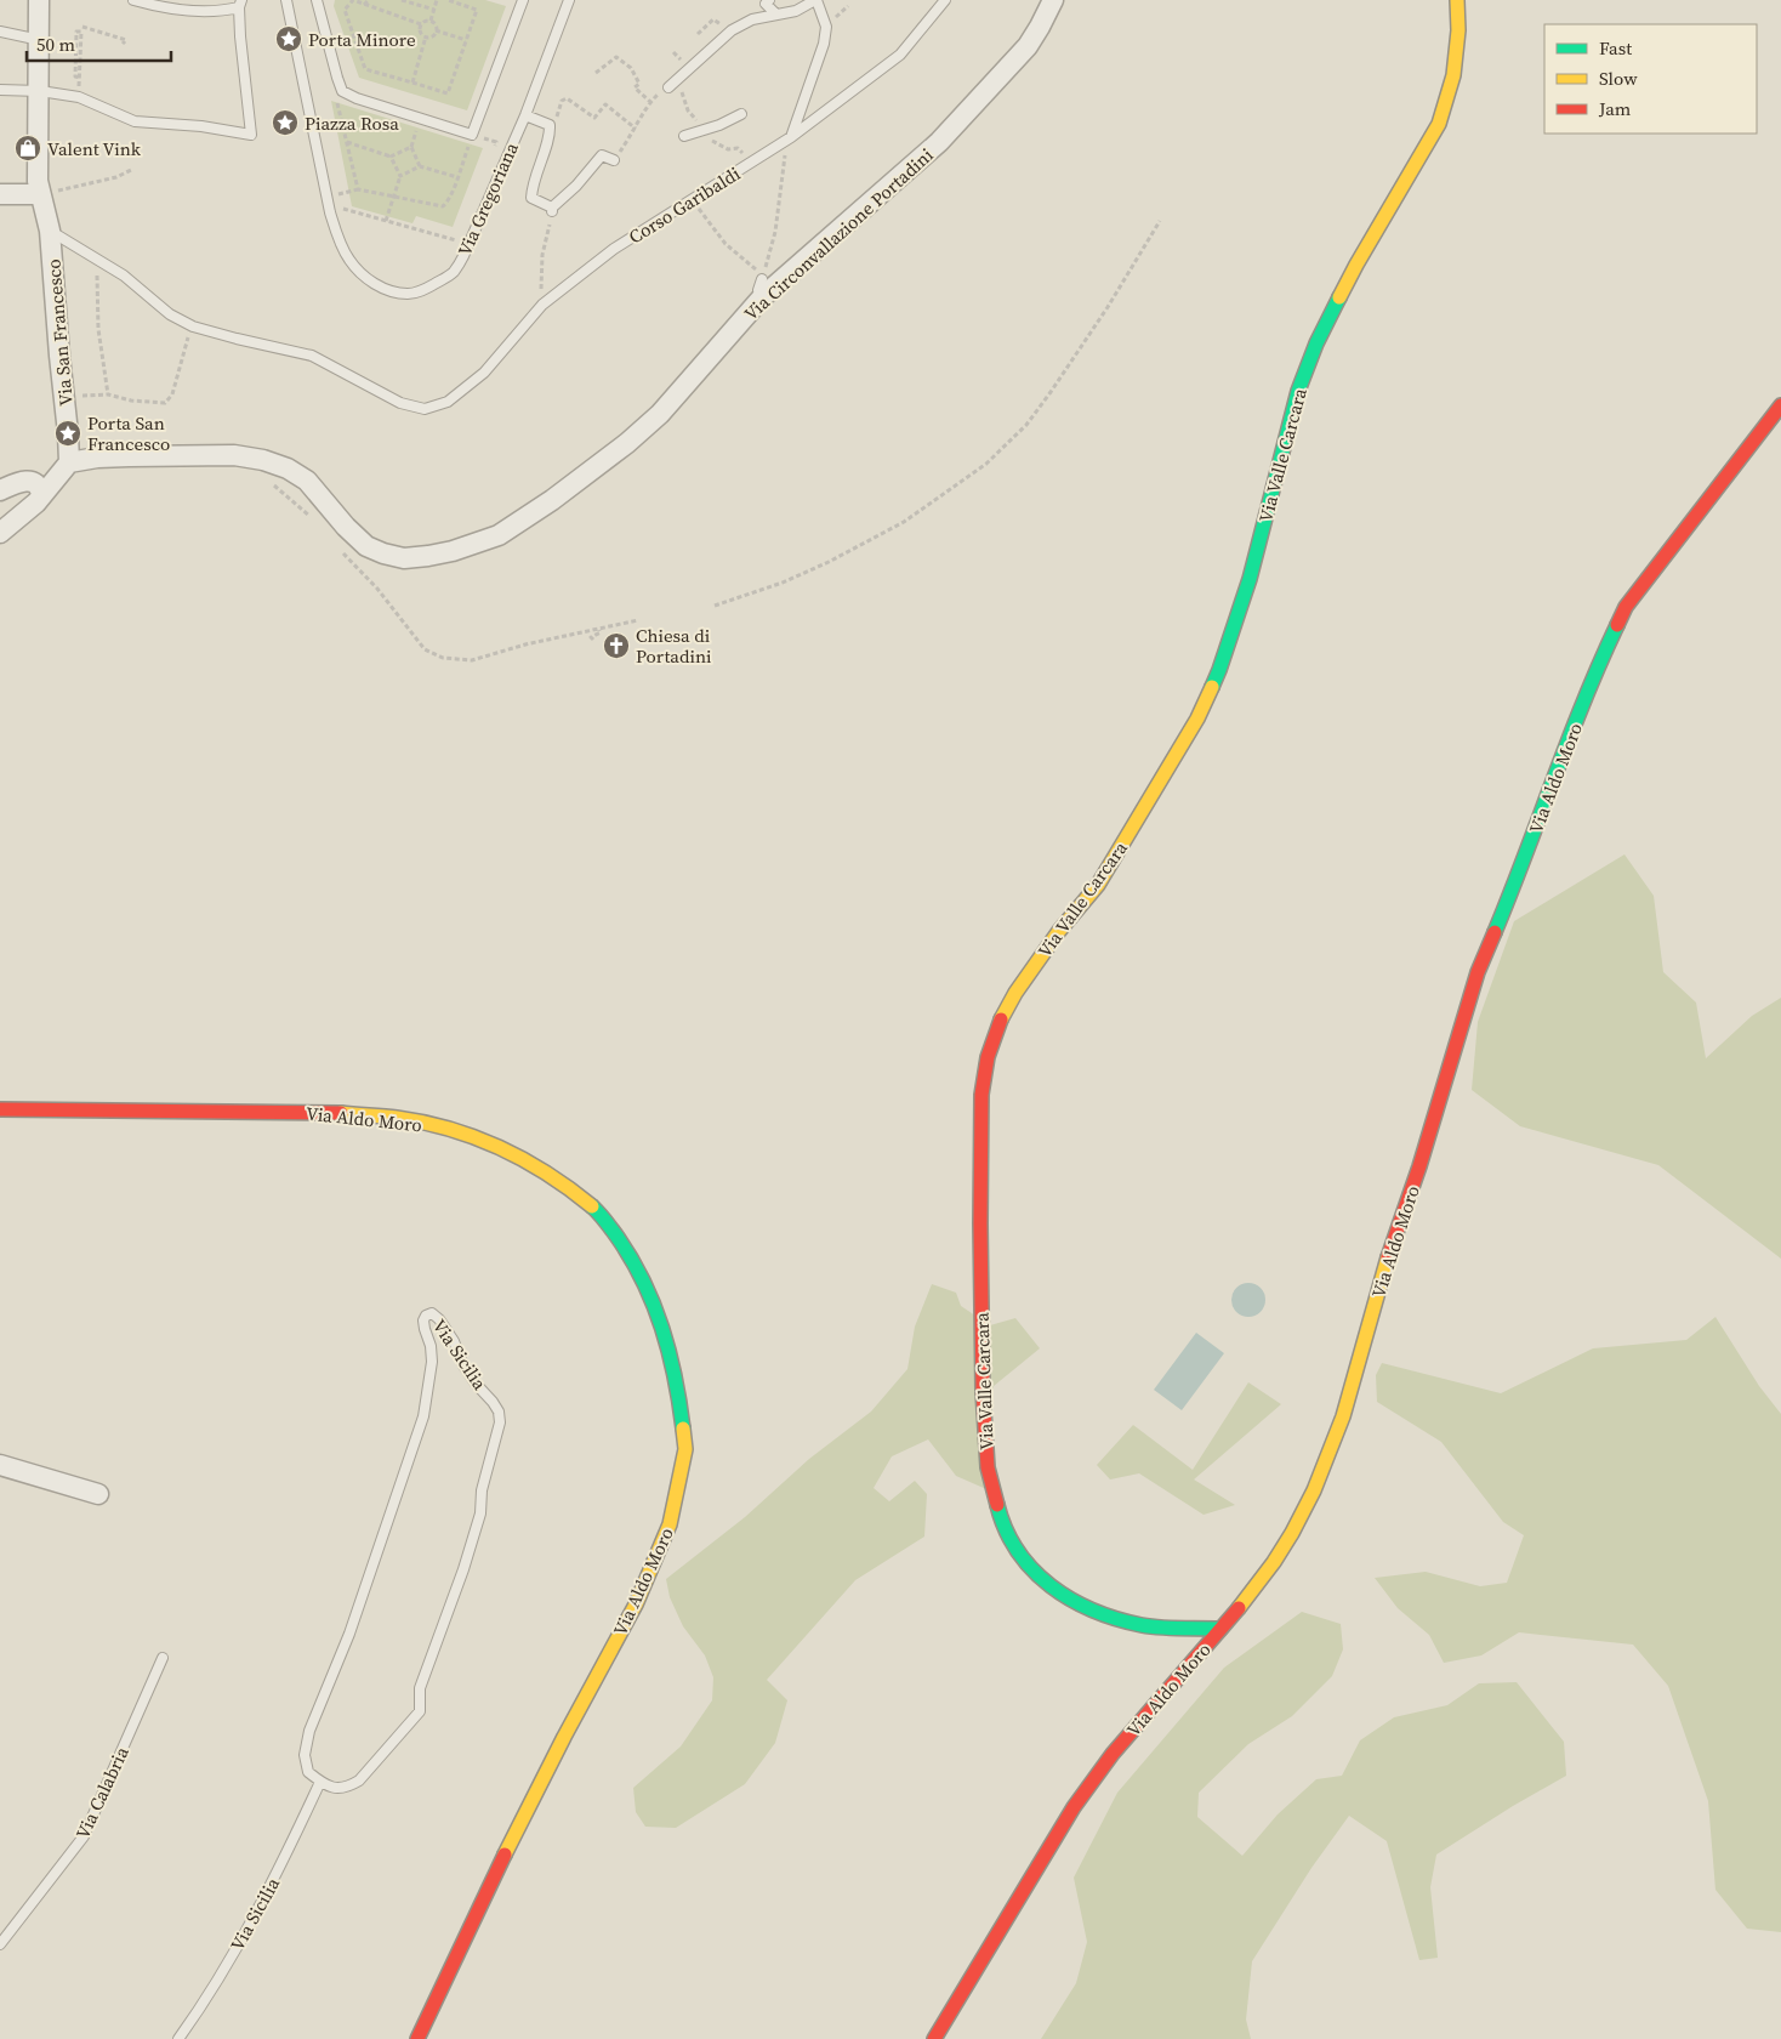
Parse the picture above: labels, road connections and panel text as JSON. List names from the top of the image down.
{
  "streets": {
    "main road": ["Via Valle Carcara", "Via Aldo Moro"],
    "street": ["Via Circonvallazione Portadini", "Via San Francesco"],
    "lane": [
      "Via Gregoriana",
      "Corso Garibaldi",
      "Via Sicilia",
      "Via Calabria"
    ]
  },
  "crossings": [
    ["Via Circonvallazione Portadini", "Via San Francesco"],
    ["Via Valle Carcara", "Via Aldo Moro"]
  ],
  "places": {
    "place": ["Porta Minore", "Piazza Rosa", "Porta San Francesco"],
    "shop": ["Valent Vink"],
    "church": ["Chiesa di Portadini"]
  },
  "legend": ["Fast", "Slow", "Jam"],
  "scale_bar": "50 m"
}
